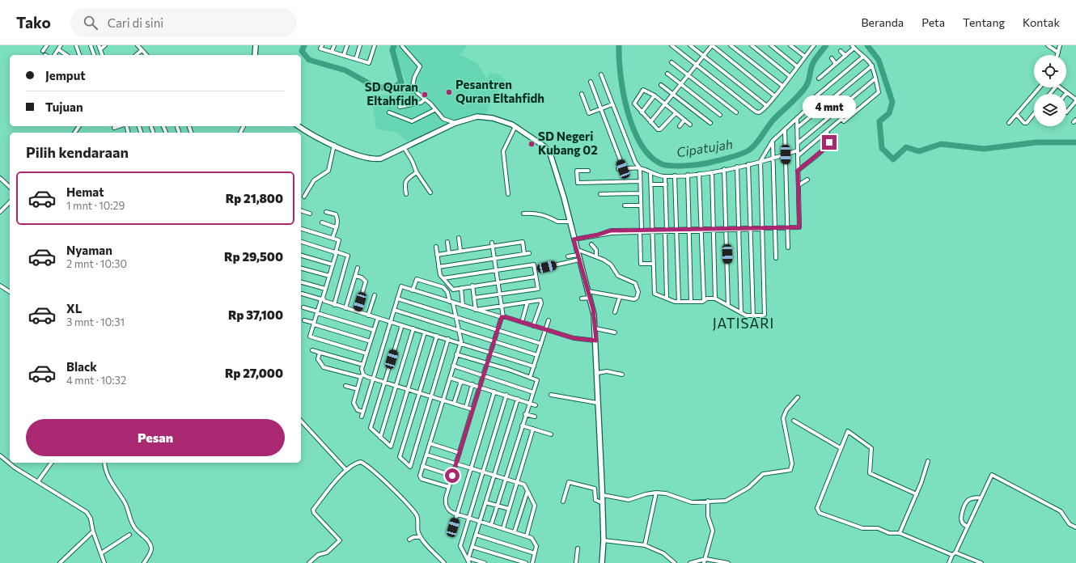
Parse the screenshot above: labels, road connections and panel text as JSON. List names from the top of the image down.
{
  "districts": ["JATISARI"],
  "water": ["Cipatujah"],
  "places": ["Pesantren Quran Eltahfidh", "SD Quran Eltahfidh", "SD Negeri Kubang 02"],
  "page": {
    "header": "Tako",
    "search": "Cari di sini",
    "nav": [
      "Beranda",
      "Peta",
      "Tentang",
      "Kontak"
    ],
    "banner": ["Jemput", "Tujuan"],
    "bubble": "4 mnt",
    "heading": "Pilih kendaraan",
    "list": [
      {
        "name": "Hemat",
        "note": "1 mnt · 10:29",
        "value": "Rp 21,800"
      },
      {
        "name": "Nyaman",
        "note": "2 mnt · 10:30",
        "value": "Rp 29,500"
      },
      {
        "name": "XL",
        "note": "3 mnt · 10:31",
        "value": "Rp 37,100"
      },
      {
        "name": "Black",
        "note": "4 mnt · 10:32",
        "value": "Rp 27,000"
      }
    ],
    "buttons": "Pesan"
  }
}
